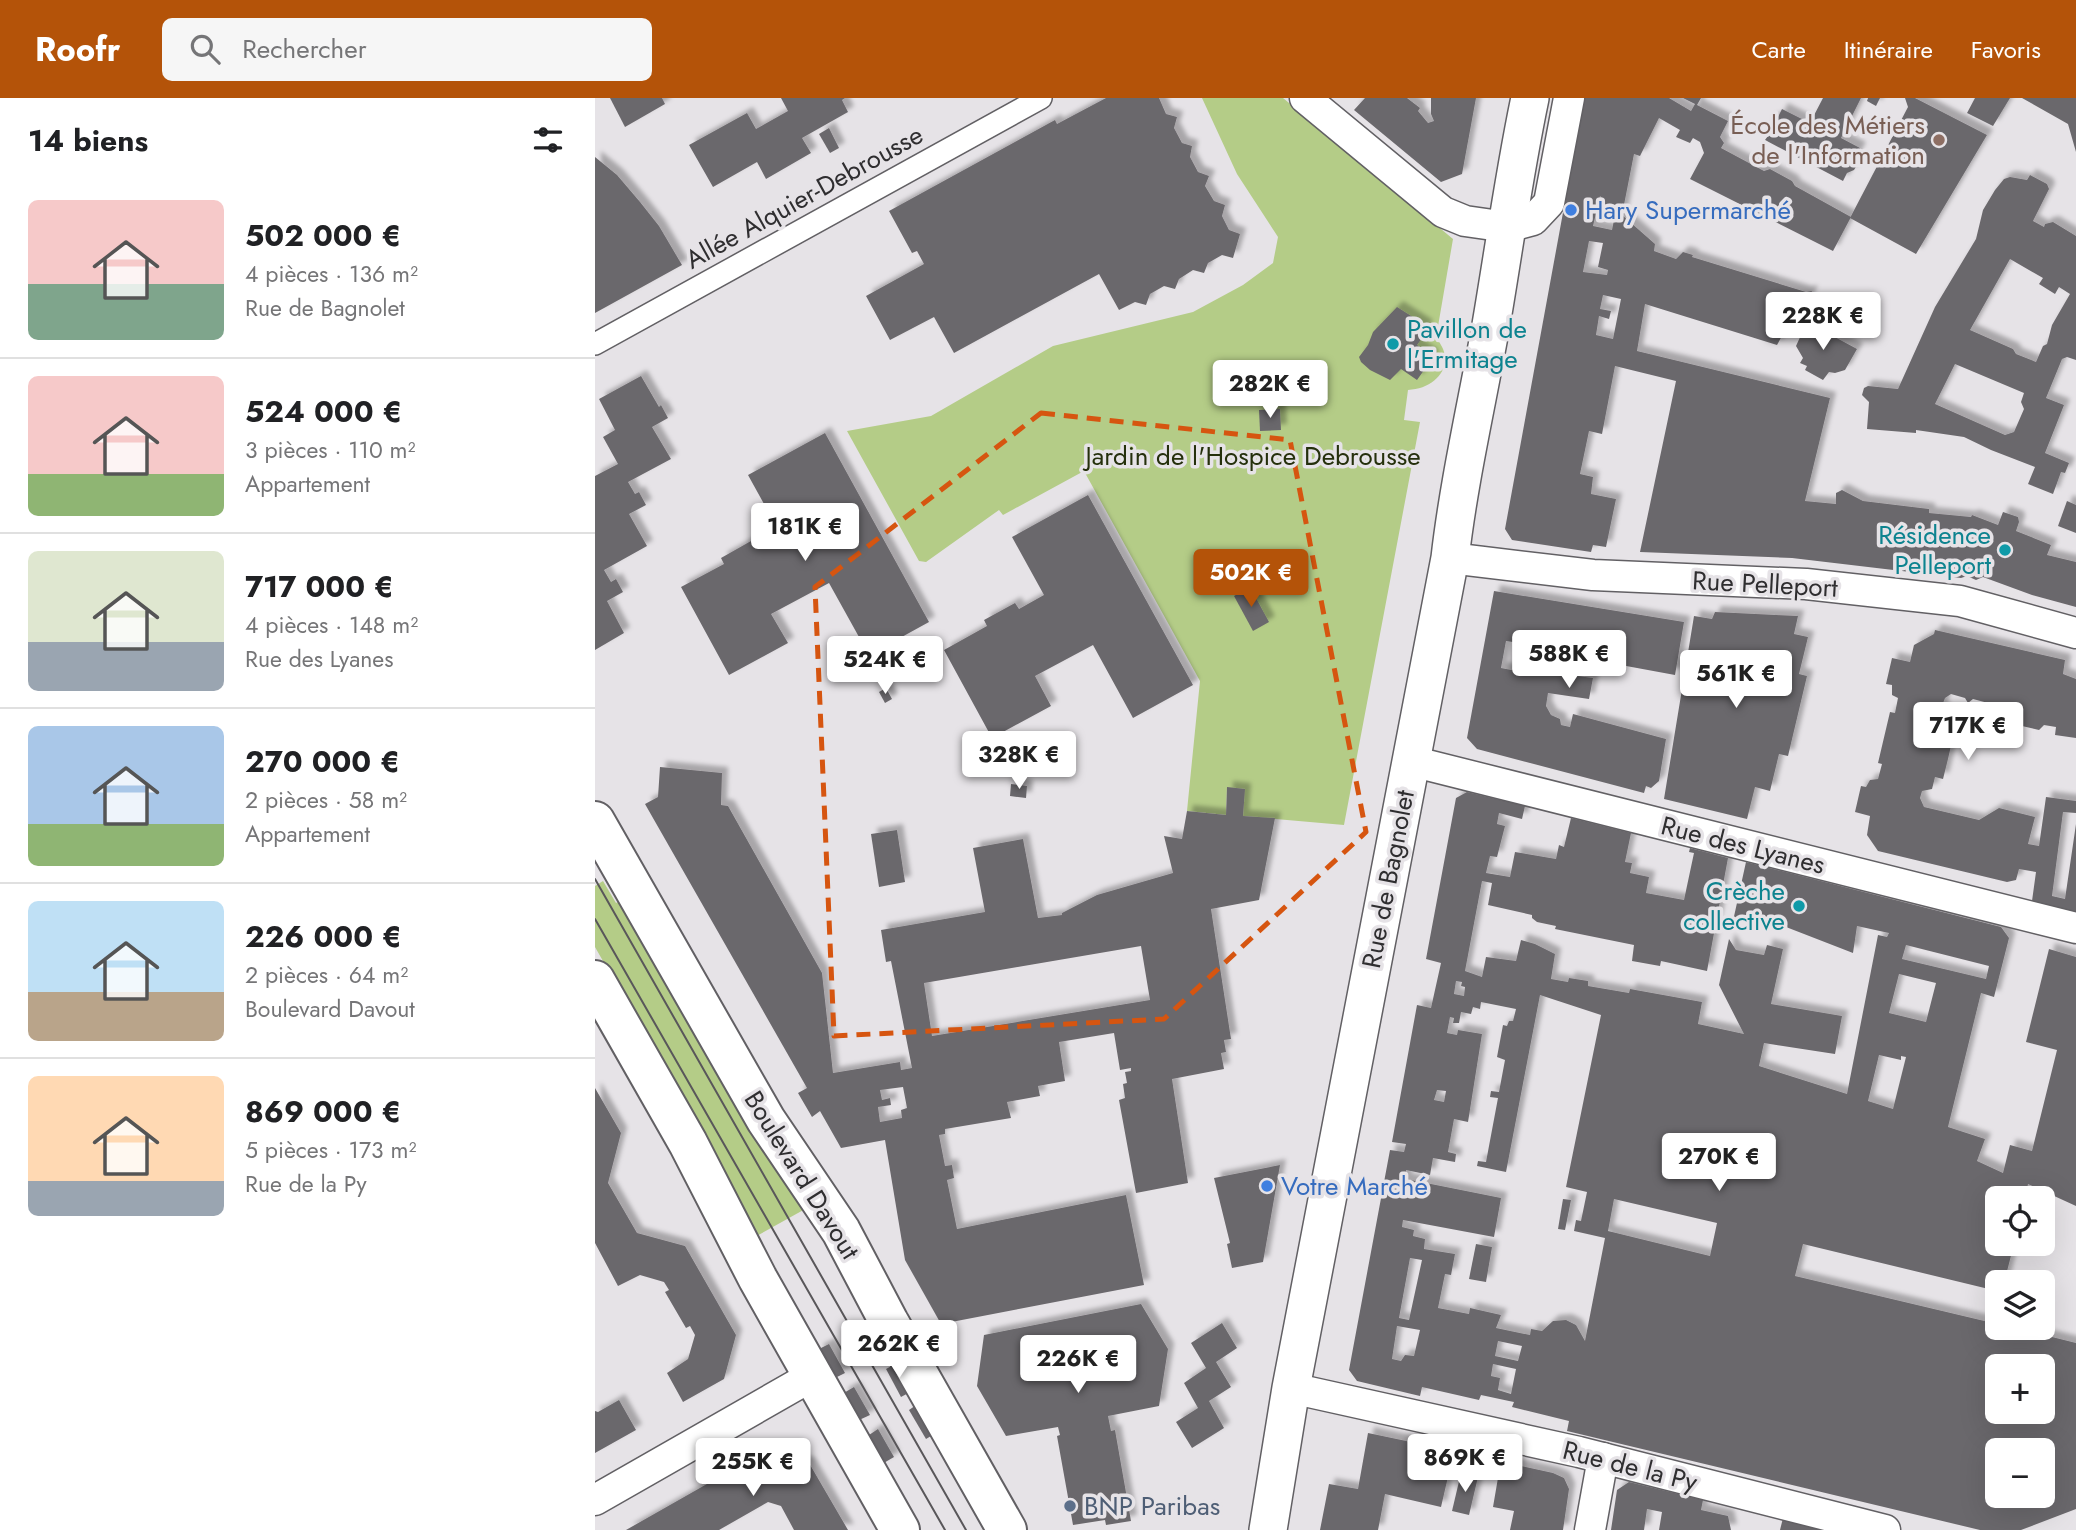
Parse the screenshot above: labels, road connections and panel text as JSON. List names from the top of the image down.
{
  "streets": {
    "main road": ["Boulevard Davout"],
    "street": [
      "Allée Alquier-Debrousse",
      "Rue Pelleport",
      "Rue des Lyanes",
      "Rue de Bagnolet",
      "Rue de la Py"
    ]
  },
  "crossings": [
    ["Rue Pelleport", "Rue de Bagnolet"],
    ["Rue des Lyanes", "Rue de Bagnolet"],
    ["Rue de Bagnolet", "Rue de la Py"]
  ],
  "parks": ["Jardin de l'Hospice Debrousse"],
  "places": [
    "École des Métiers de l'Information",
    "Hary Supermarché",
    "Pavillon de l'Ermitage",
    "Résidence Pelleport",
    "Crèche collective",
    "Votre Marché",
    "BNP Paribas"
  ],
  "page": {
    "header": "Roofr",
    "search": "Rechercher",
    "nav": ["Carte", "Itinéraire", "Favoris"],
    "heading": "14 biens",
    "list": [
      {
        "name": "502 000 €",
        "note": "4 pièces · 136 m² · Rue de Bagnolet"
      },
      {
        "name": "524 000 €",
        "note": "3 pièces · 110 m² · Appartement"
      },
      {
        "name": "717 000 €",
        "note": "4 pièces · 148 m² · Rue des Lyanes"
      },
      {
        "name": "270 000 €",
        "note": "2 pièces · 58 m² · Appartement"
      },
      {
        "name": "226 000 €",
        "note": "2 pièces · 64 m² · Boulevard Davout"
      },
      {
        "name": "869 000 €",
        "note": "5 pièces · 173 m² · Rue de la Py"
      }
    ],
    "price": [
      "228K €",
      "282K €",
      "181K €",
      "502K €",
      "588K €",
      "524K €",
      "561K €",
      "717K €",
      "328K €",
      "270K €",
      "262K €",
      "226K €",
      "869K €",
      "255K €"
    ],
    "map_buttons": ["+", "−"]
  }
}
